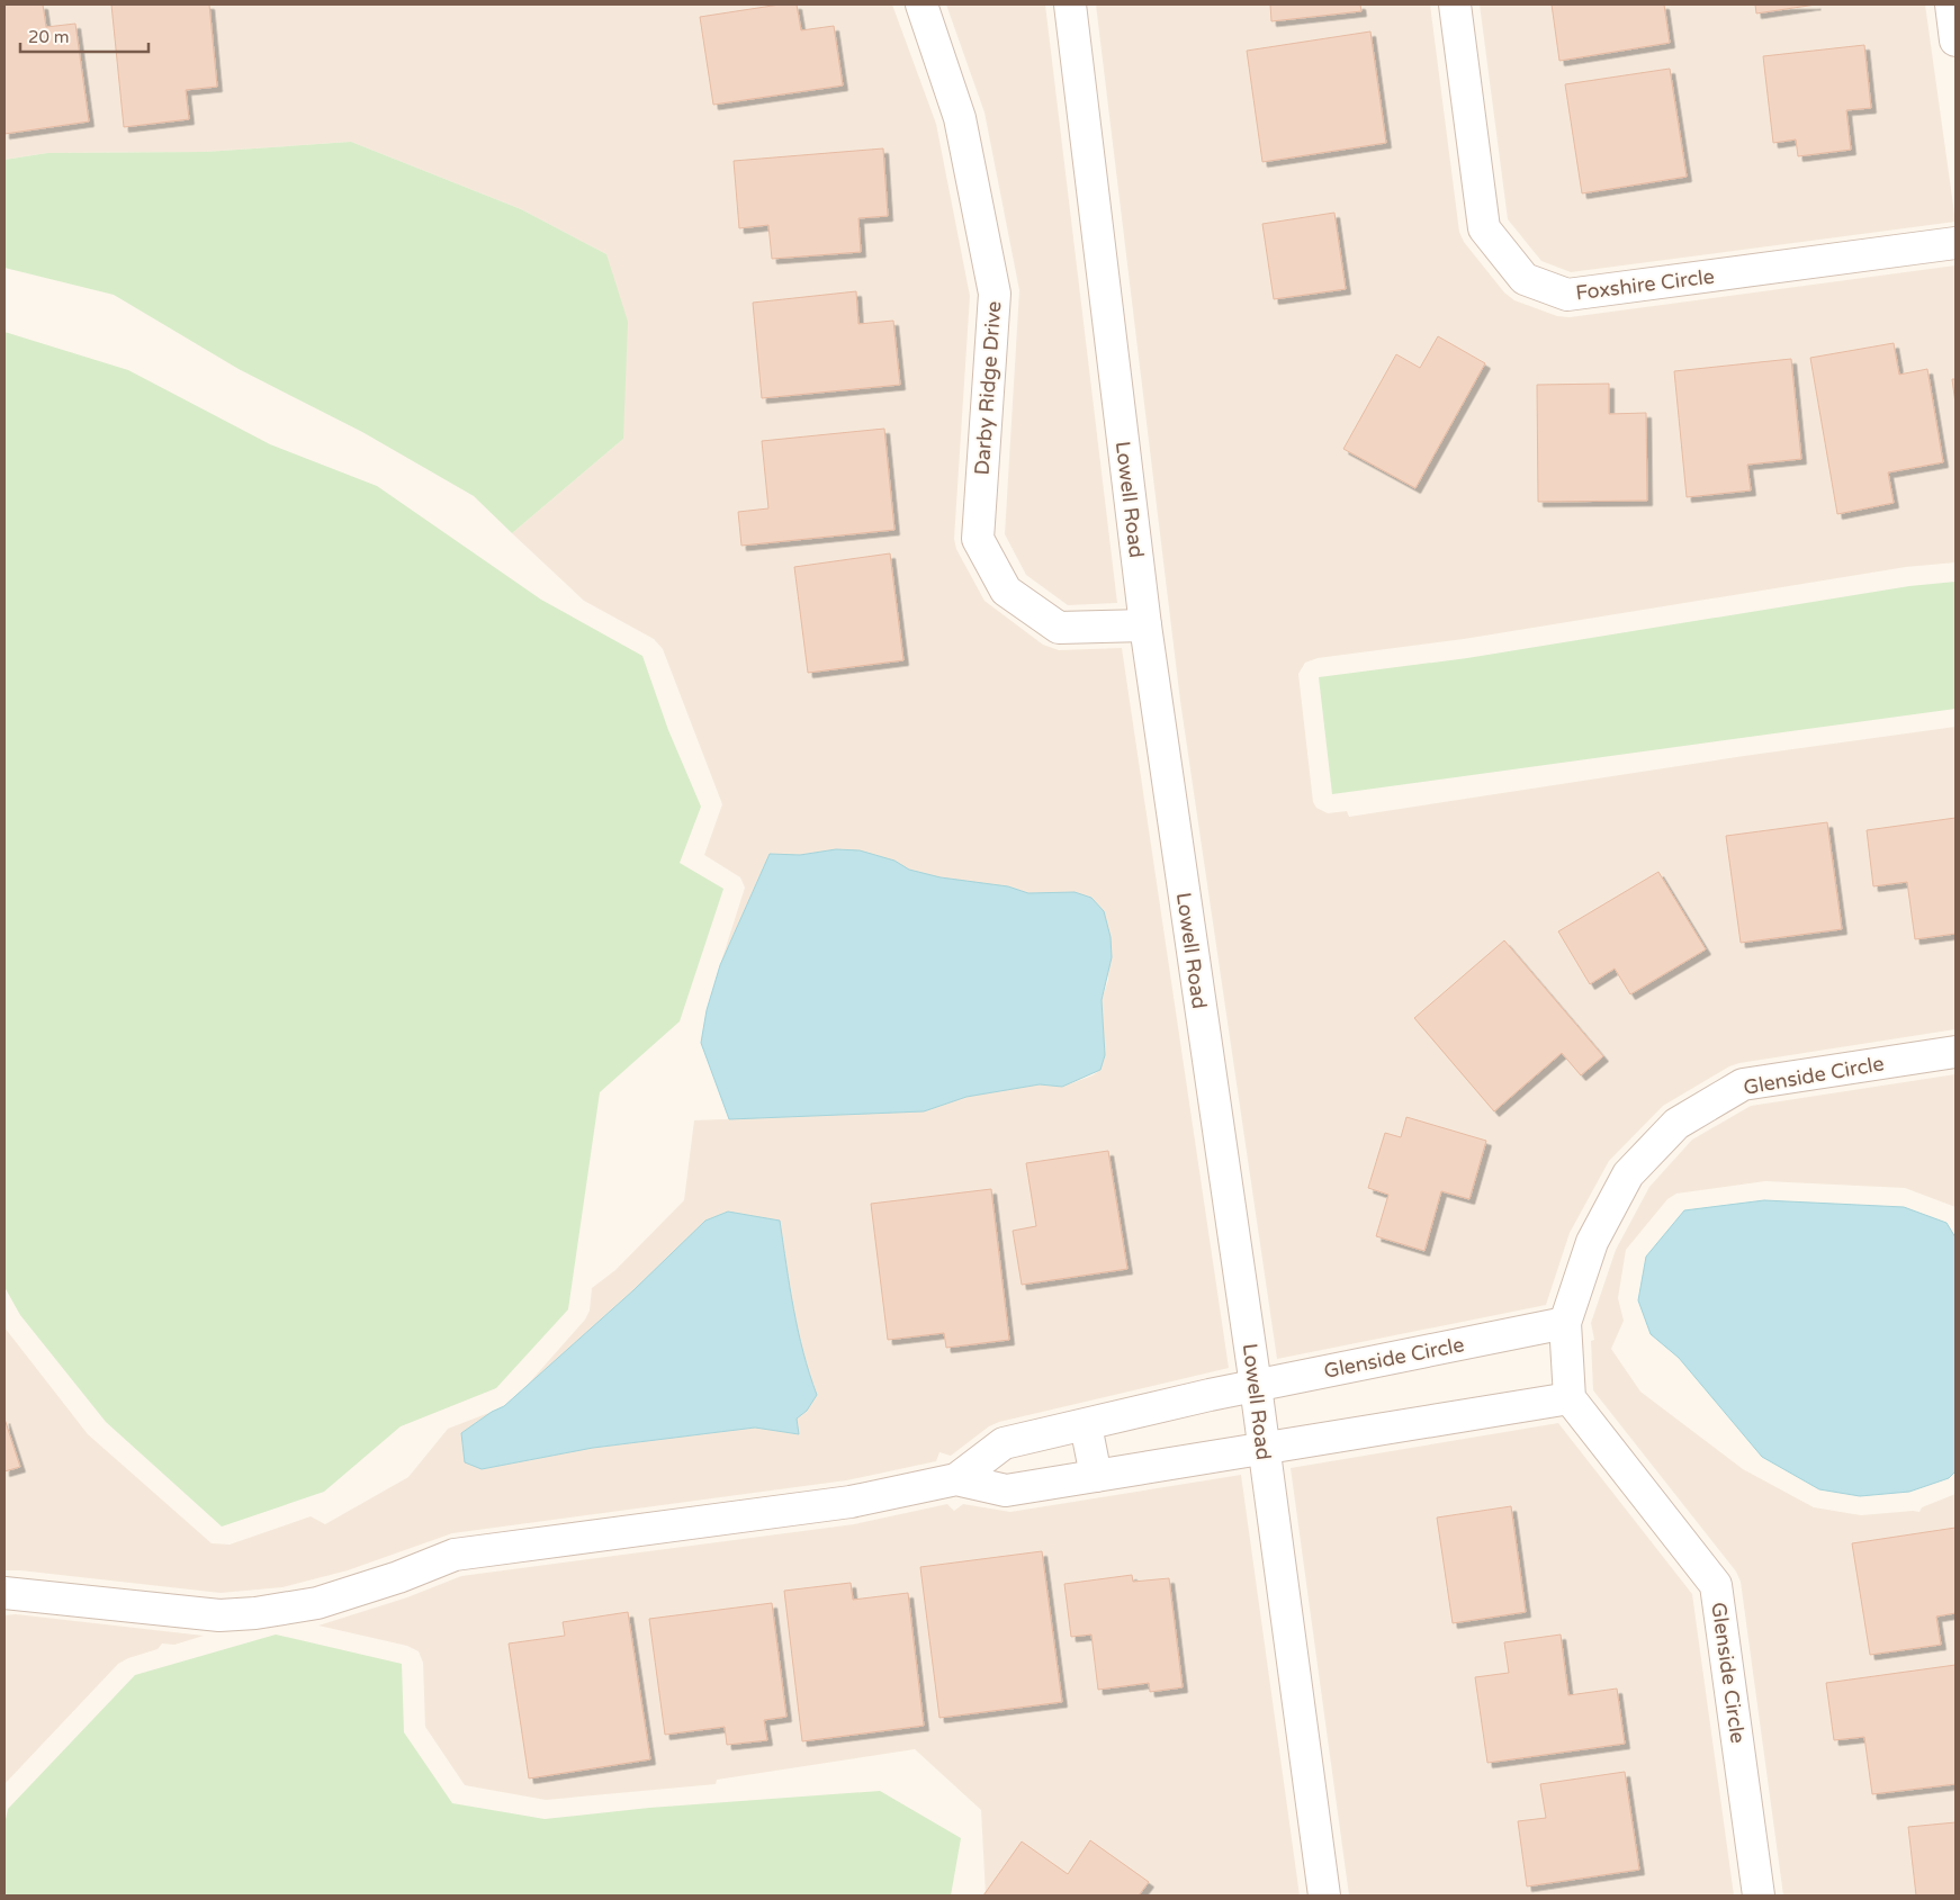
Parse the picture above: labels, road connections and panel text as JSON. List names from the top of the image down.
{
  "streets": {
    "street": [
      "Foxshire Circle",
      "Darby Ridge Drive",
      "Lowell Road",
      "Glenside Circle"
    ]
  },
  "crossings": [
    ["Darby Ridge Drive", "Lowell Road"],
    ["Lowell Road", "Glenside Circle"]
  ],
  "scale_bar": "20 m"
}
